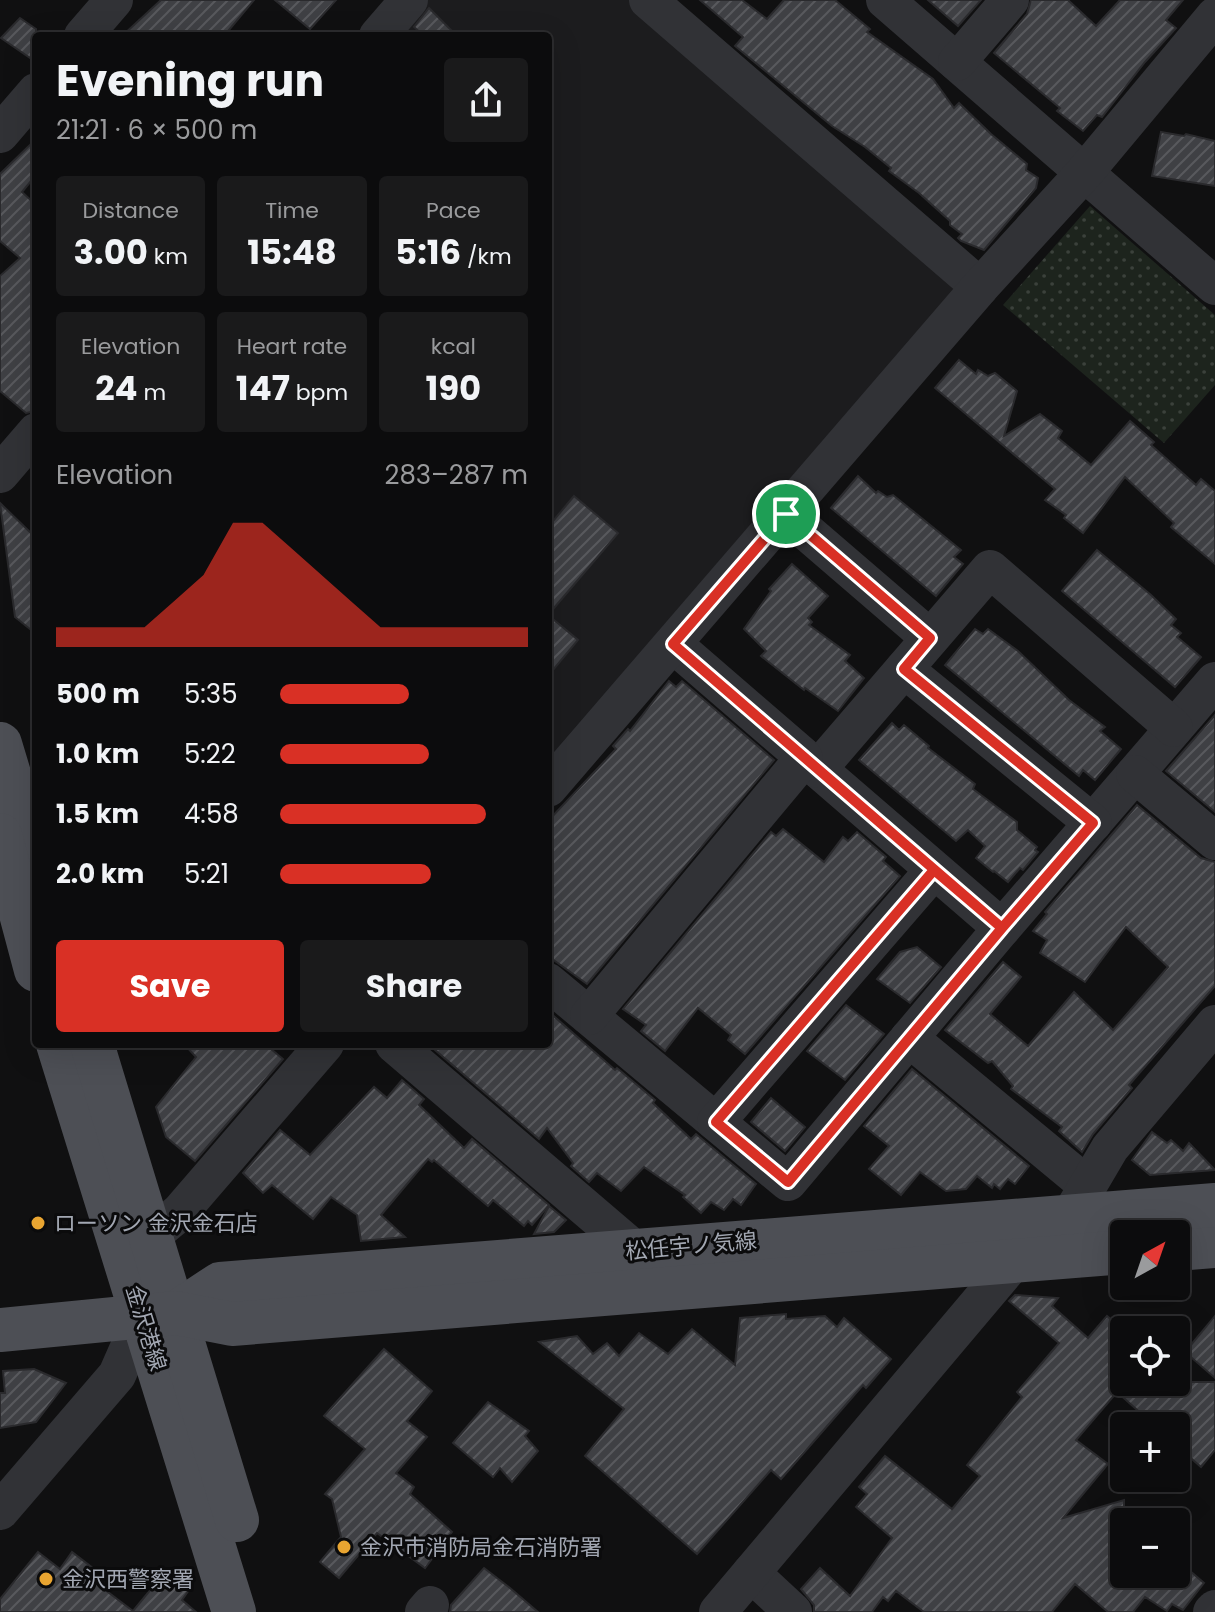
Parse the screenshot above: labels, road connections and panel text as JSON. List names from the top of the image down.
{
  "streets": {
    "main road": ["松任宇ノ気線", "金沢港線"]
  },
  "crossings": [
    ["松任宇ノ気線", "金沢港線"]
  ],
  "places": ["ローソン 金沢金石店", "金沢市消防局金石消防署", "金沢西警察署"],
  "north": "top right",
  "page": {
    "heading": ["Evening run", "21:21 · 6 × 500 m"],
    "stats": [
      ["Distance", "3.00 km"],
      ["Time", "15:48"],
      ["Pace", "5:16 /km"],
      ["Elevation", "24 m"],
      ["Heart rate", "147 bpm"],
      ["kcal", "190"]
    ],
    "chart": ["Elevation", "283–287 m"],
    "list": [
      {
        "name": "500 m",
        "note": "5:35"
      },
      {
        "name": "1.0 km",
        "note": "5:22"
      },
      {
        "name": "1.5 km",
        "note": "4:58"
      },
      {
        "name": "2.0 km",
        "note": "5:21"
      }
    ],
    "buttons": ["Save", "Share"],
    "map_buttons": ["+", "−"]
  }
}
